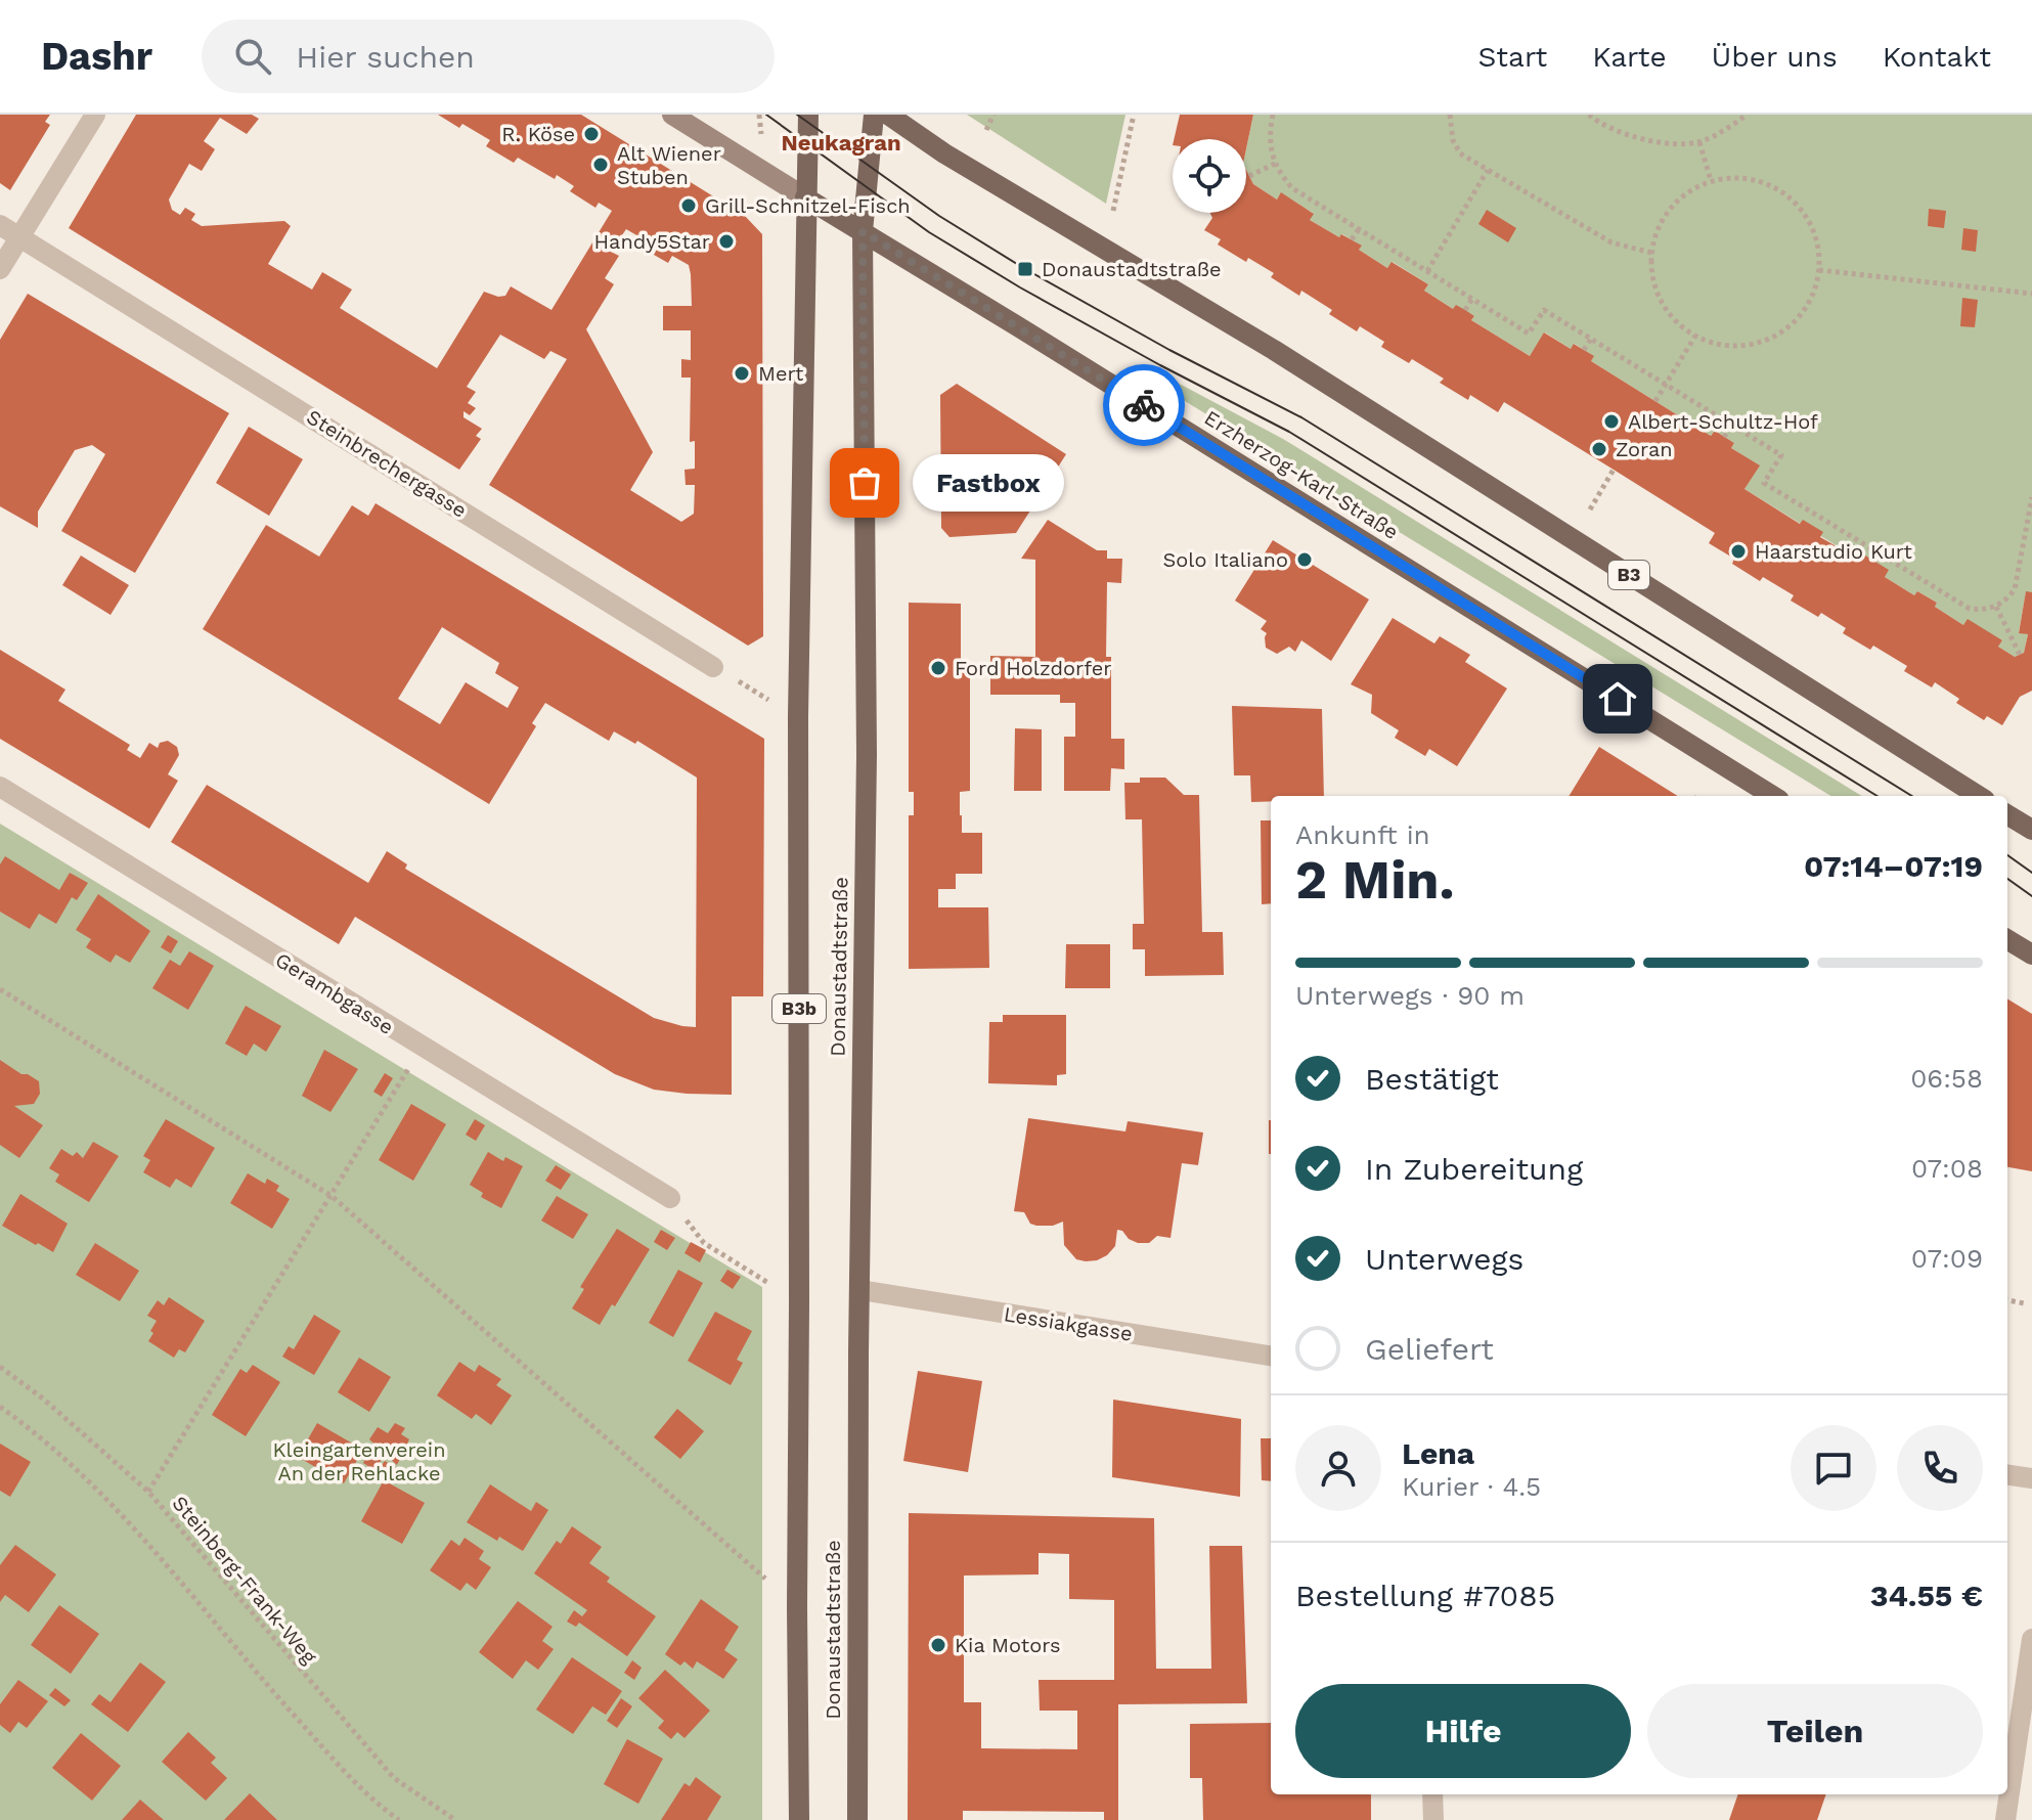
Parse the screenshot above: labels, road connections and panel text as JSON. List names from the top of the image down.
{
  "streets": {
    "main road": [
      "Erzherzog-Karl-Straße",
      "B3",
      "Donaustadtstraße",
      "B3b"
    ],
    "street": ["Steinbrechergasse", "Gerambgasse", "Lessiakgasse"],
    "path": ["Steinberg-Frank-Weg"]
  },
  "crossings": [
    ["Erzherzog-Karl-Straße", "Donaustadtstraße"],
    ["Donaustadtstraße", "Lessiakgasse"]
  ],
  "districts": ["Neukagran"],
  "parks": ["Kleingartenverein An der Rehlacke"],
  "places": {
    "other": [
      "R. Köse",
      "Alt Wiener Stuben",
      "Grill-Schnitzel-Fisch",
      "Handy5Star",
      "Mert",
      "Albert-Schultz-Hof",
      "Zoran",
      "Fastbox",
      "Haarstudio Kurt",
      "Solo Italiano",
      "Ford Holzdorfer",
      "Kia Motors"
    ],
    "transit": ["Donaustadtstraße"]
  },
  "page": {
    "header": "Dashr",
    "search": "Hier suchen",
    "nav": [
      "Start",
      "Karte",
      "Über uns",
      "Kontakt"
    ],
    "bubble": "Fastbox",
    "heading": ["2 Min.", "Ankunft in", "07:14–07:19"],
    "panel": [
      "Lena",
      "Kurier · 4.5",
      "Bestellung #7085",
      "34.55 €"
    ],
    "bar": "Unterwegs · 90 m",
    "list": [
      ["Bestätigt", "06:58"],
      ["In Zubereitung", "07:08"],
      ["Unterwegs", "07:09"],
      "Geliefert"
    ],
    "buttons": ["Hilfe", "Teilen"]
  }
}
